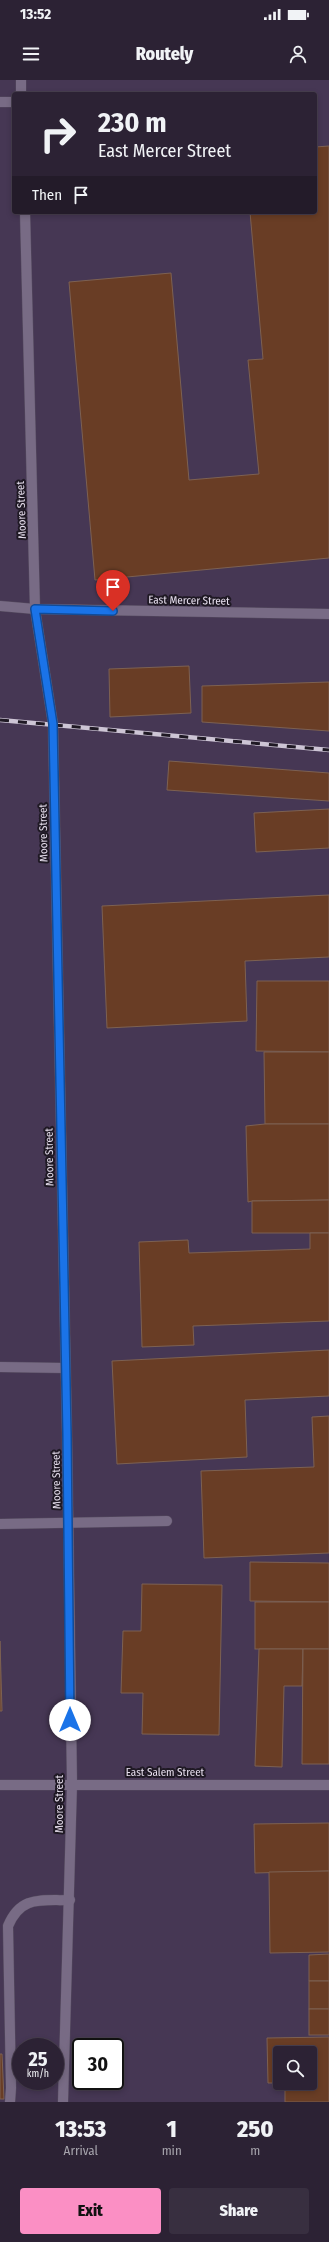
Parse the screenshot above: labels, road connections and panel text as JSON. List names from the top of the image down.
{
  "streets": {
    "street": ["Moore Street", "East Mercer Street", "East Salem Street"]
  },
  "crossings": [
    ["Moore Street", "East Mercer Street"],
    ["Moore Street", "East Salem Street"]
  ],
  "page": {
    "status": "13:52",
    "header": "Routely",
    "turn": ["230 m", "East Mercer Street"],
    "then": "Then",
    "speed": "25 km/h",
    "limit": "30",
    "eta": [
      "13:53",
      "Arrival",
      "1",
      "min",
      "250",
      "m"
    ],
    "buttons": ["Exit", "Share"]
  }
}
